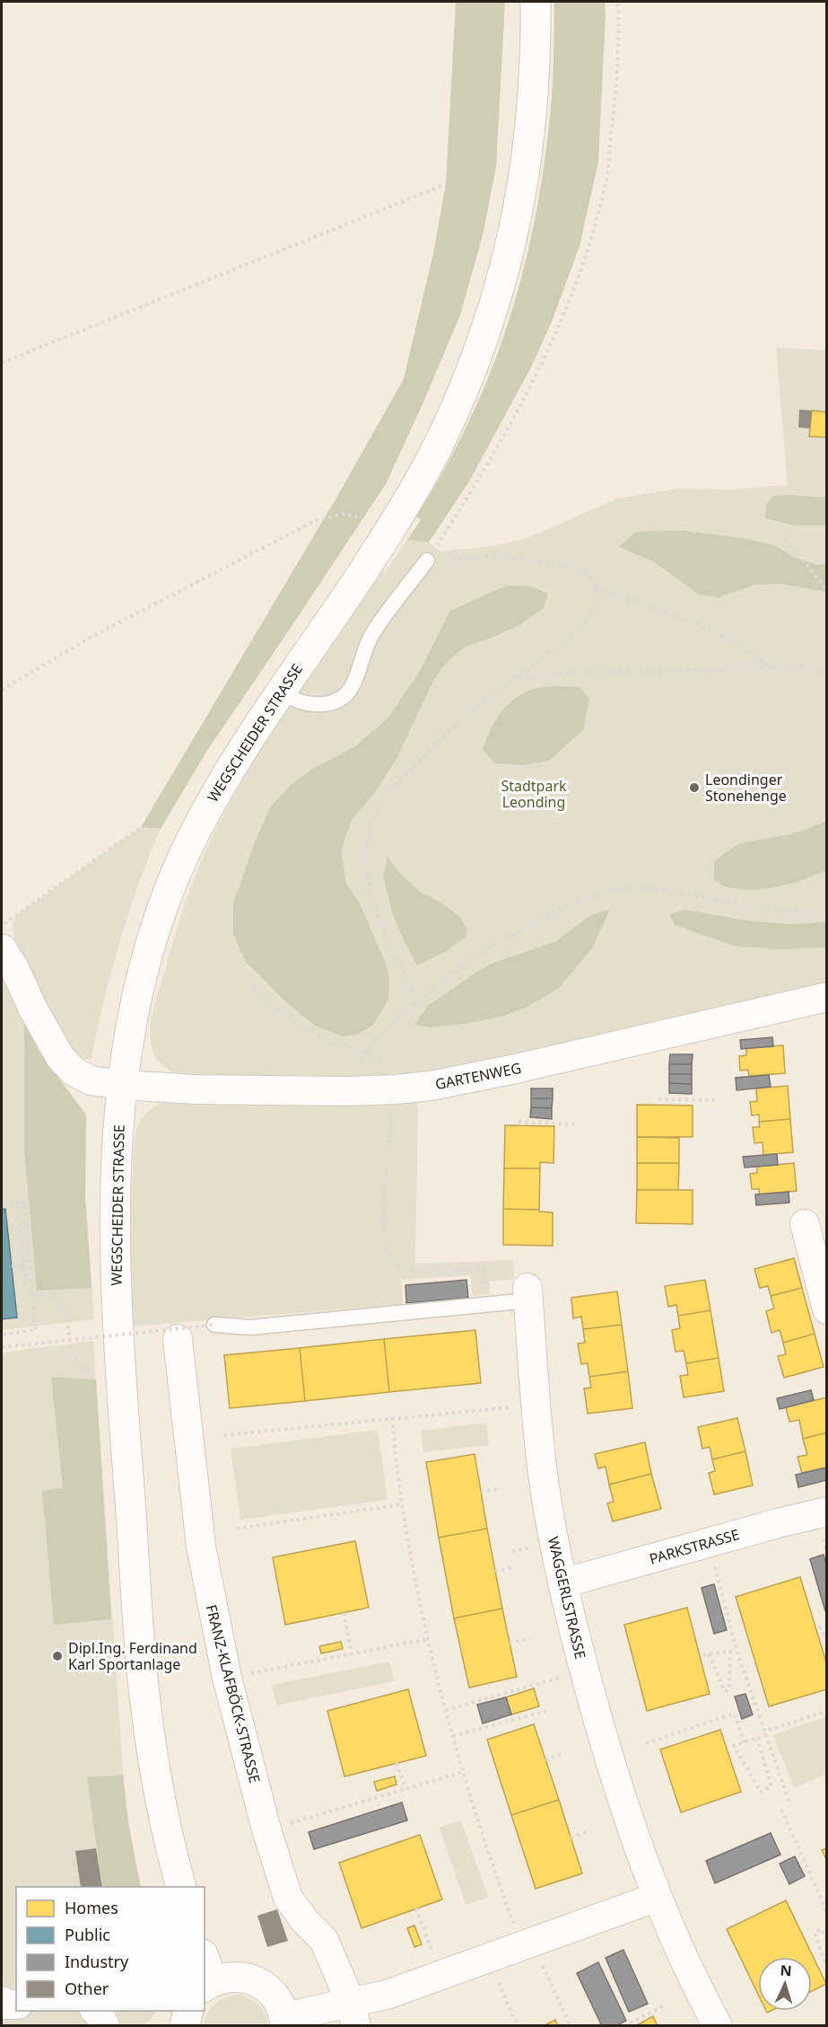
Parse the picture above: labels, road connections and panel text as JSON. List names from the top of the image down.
{
  "streets": {
    "street": [
      "WEGSCHEIDER STRASSE",
      "GARTENWEG",
      "PARKSTRASSE",
      "WAGGERLSTRASSE",
      "FRANZ-KLAFBÖCK-STRASSE"
    ]
  },
  "crossings": [
    ["WEGSCHEIDER STRASSE", "GARTENWEG"],
    ["PARKSTRASSE", "WAGGERLSTRASSE"]
  ],
  "parks": ["Stadtpark Leonding"],
  "places": ["Leondinger Stonehenge", "Dipl.Ing. Ferdinand Karl Sportanlage"],
  "legend": [
    "Homes",
    "Public",
    "Industry",
    "Other"
  ],
  "north": "top"
}
